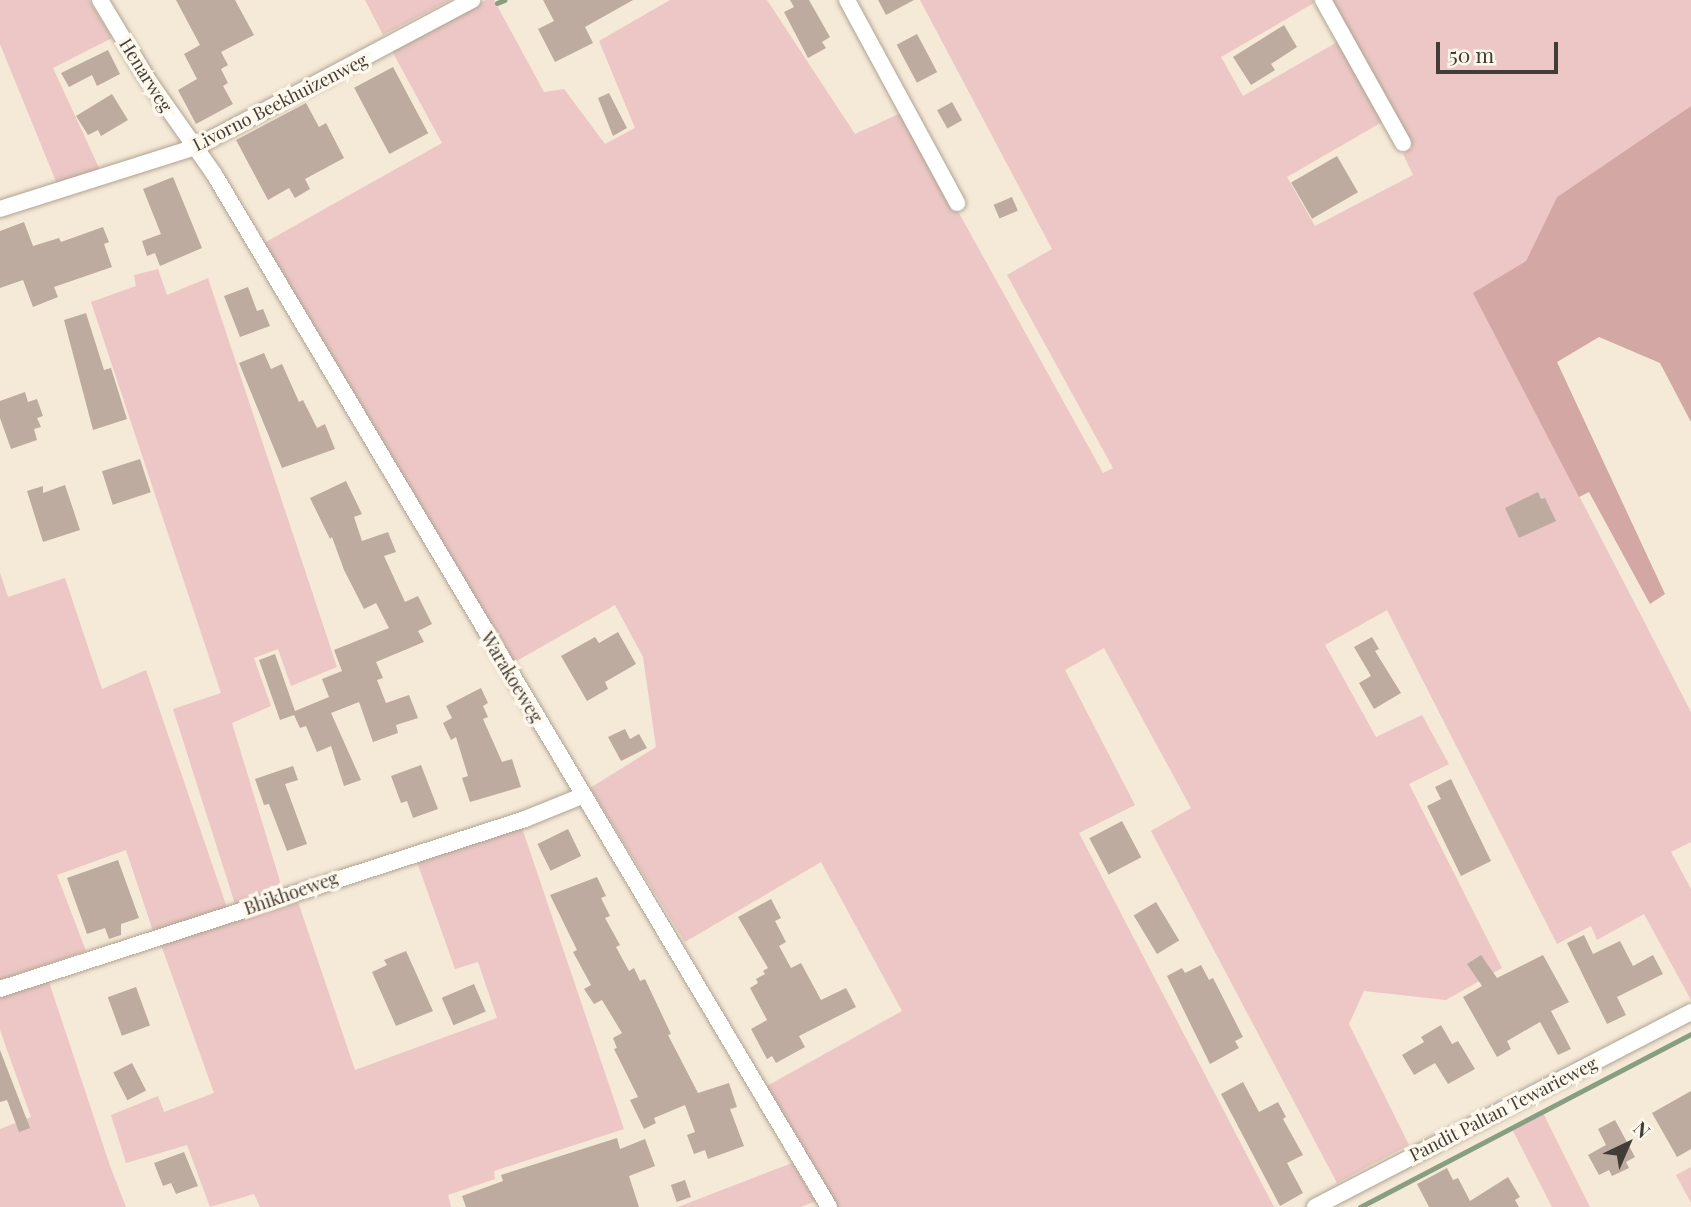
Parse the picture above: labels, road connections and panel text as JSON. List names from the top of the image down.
{
  "streets": {
    "street": [
      "Henarweg",
      "Livorno Beekhuizenweg",
      "Warakoeweg",
      "Bhikhoeweg",
      "Pandit Paltan Tewarieweg"
    ]
  },
  "crossings": [
    ["Henarweg", "Livorno Beekhuizenweg"],
    ["Henarweg", "Warakoeweg"],
    ["Livorno Beekhuizenweg", "Warakoeweg"],
    ["Warakoeweg", "Bhikhoeweg"]
  ],
  "scale_bar": "50 m",
  "north": "top right"
}
